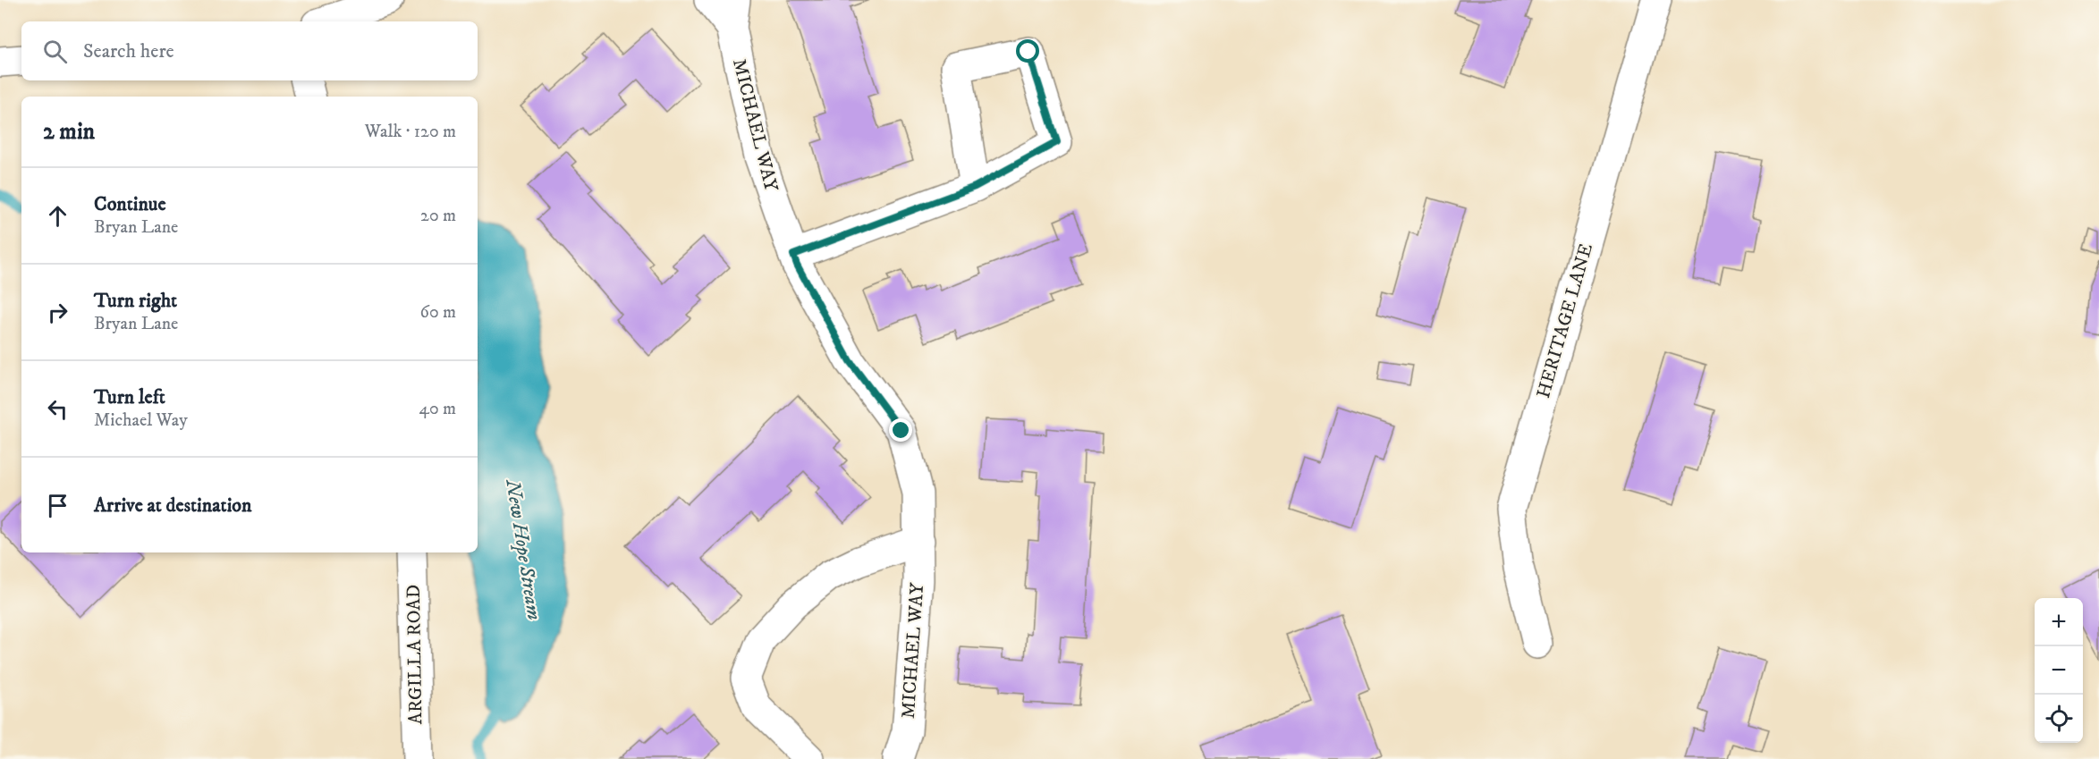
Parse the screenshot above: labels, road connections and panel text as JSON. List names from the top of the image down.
{
  "streets": {
    "street": ["MICHAEL WAY", "HERITAGE LANE", "ARGILLA ROAD"]
  },
  "water": ["New Hope Stream"],
  "page": {
    "search": "Search here",
    "heading": ["2 min", "Walk · 120 m"],
    "list": [
      ["Continue", "Bryan Lane", "20 m"],
      ["Turn right", "Bryan Lane", "60 m"],
      ["Turn left", "Michael Way", "40 m"],
      "Arrive at destination"
    ],
    "map_buttons": ["+", "−"]
  }
}
